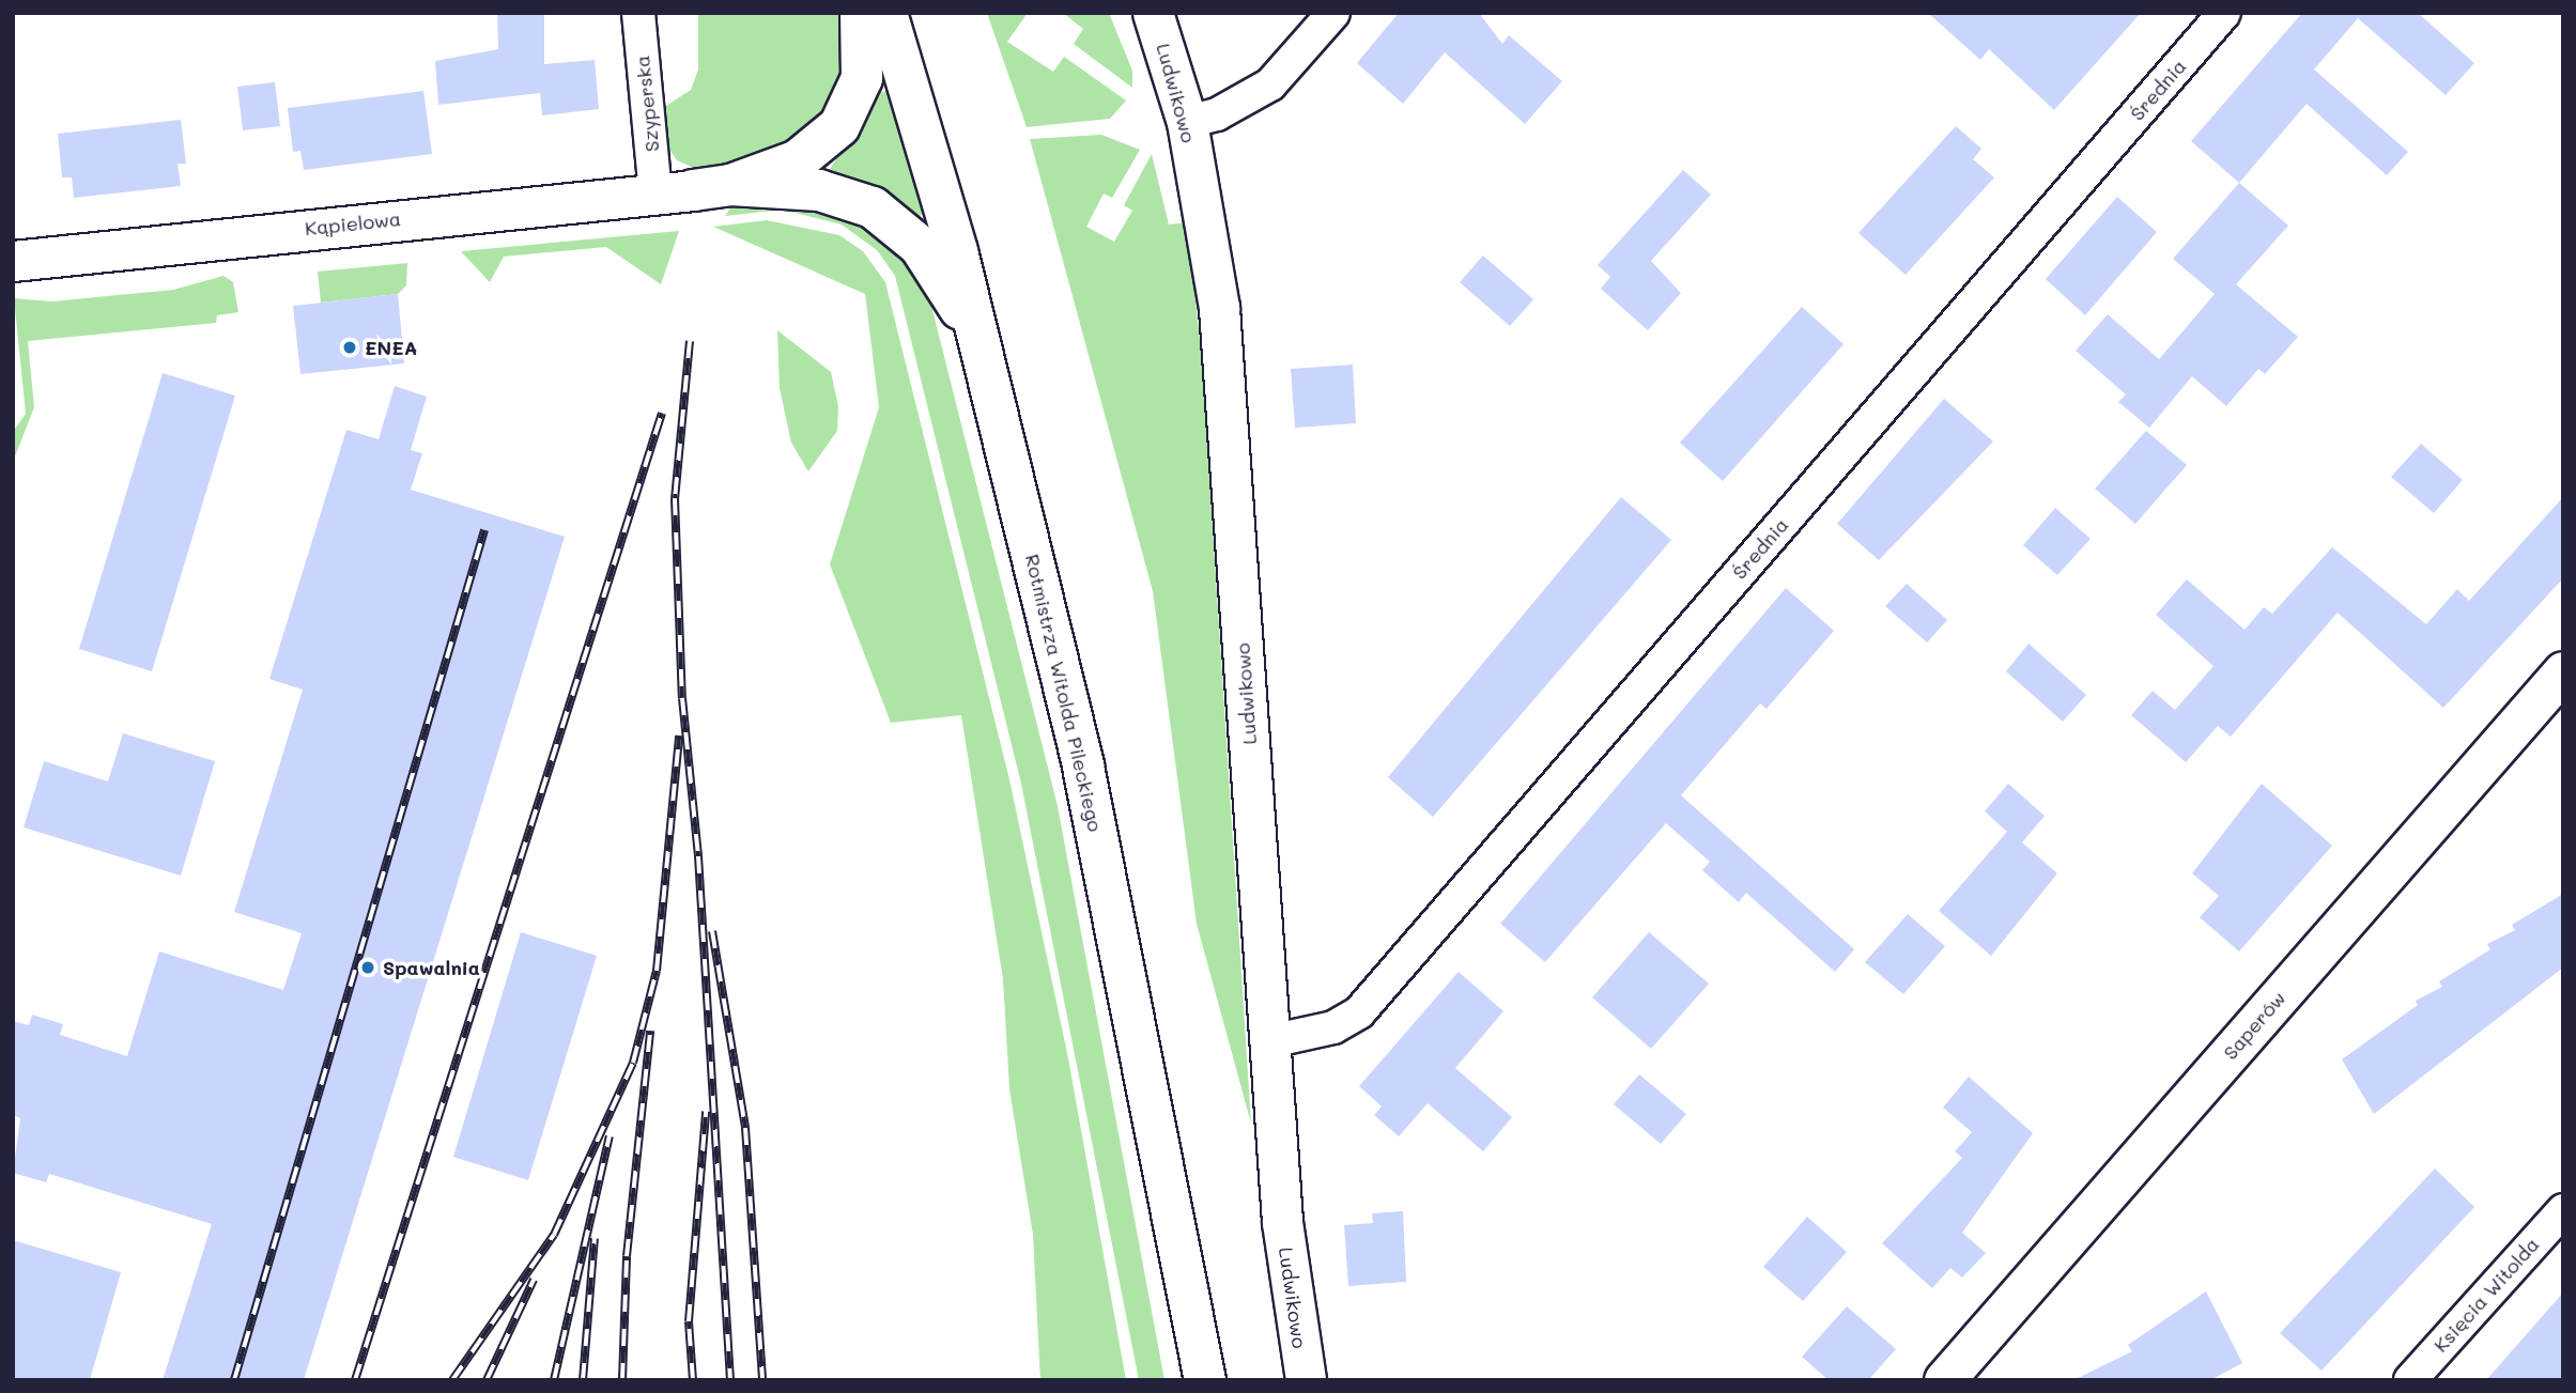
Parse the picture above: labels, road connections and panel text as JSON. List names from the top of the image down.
{
  "streets": {
    "main road": ["Rotmistrza Witolda Pileckiego"],
    "street": [
      "Średnia",
      "Ludwikowo",
      "Szyperska",
      "Kąpielowa",
      "Saperów",
      "Księcia Witolda"
    ]
  },
  "crossings": [
    ["Średnia", "Ludwikowo"],
    ["Szyperska", "Kąpielowa"]
  ],
  "places": ["ENEA", "Spawalnia"]
}
